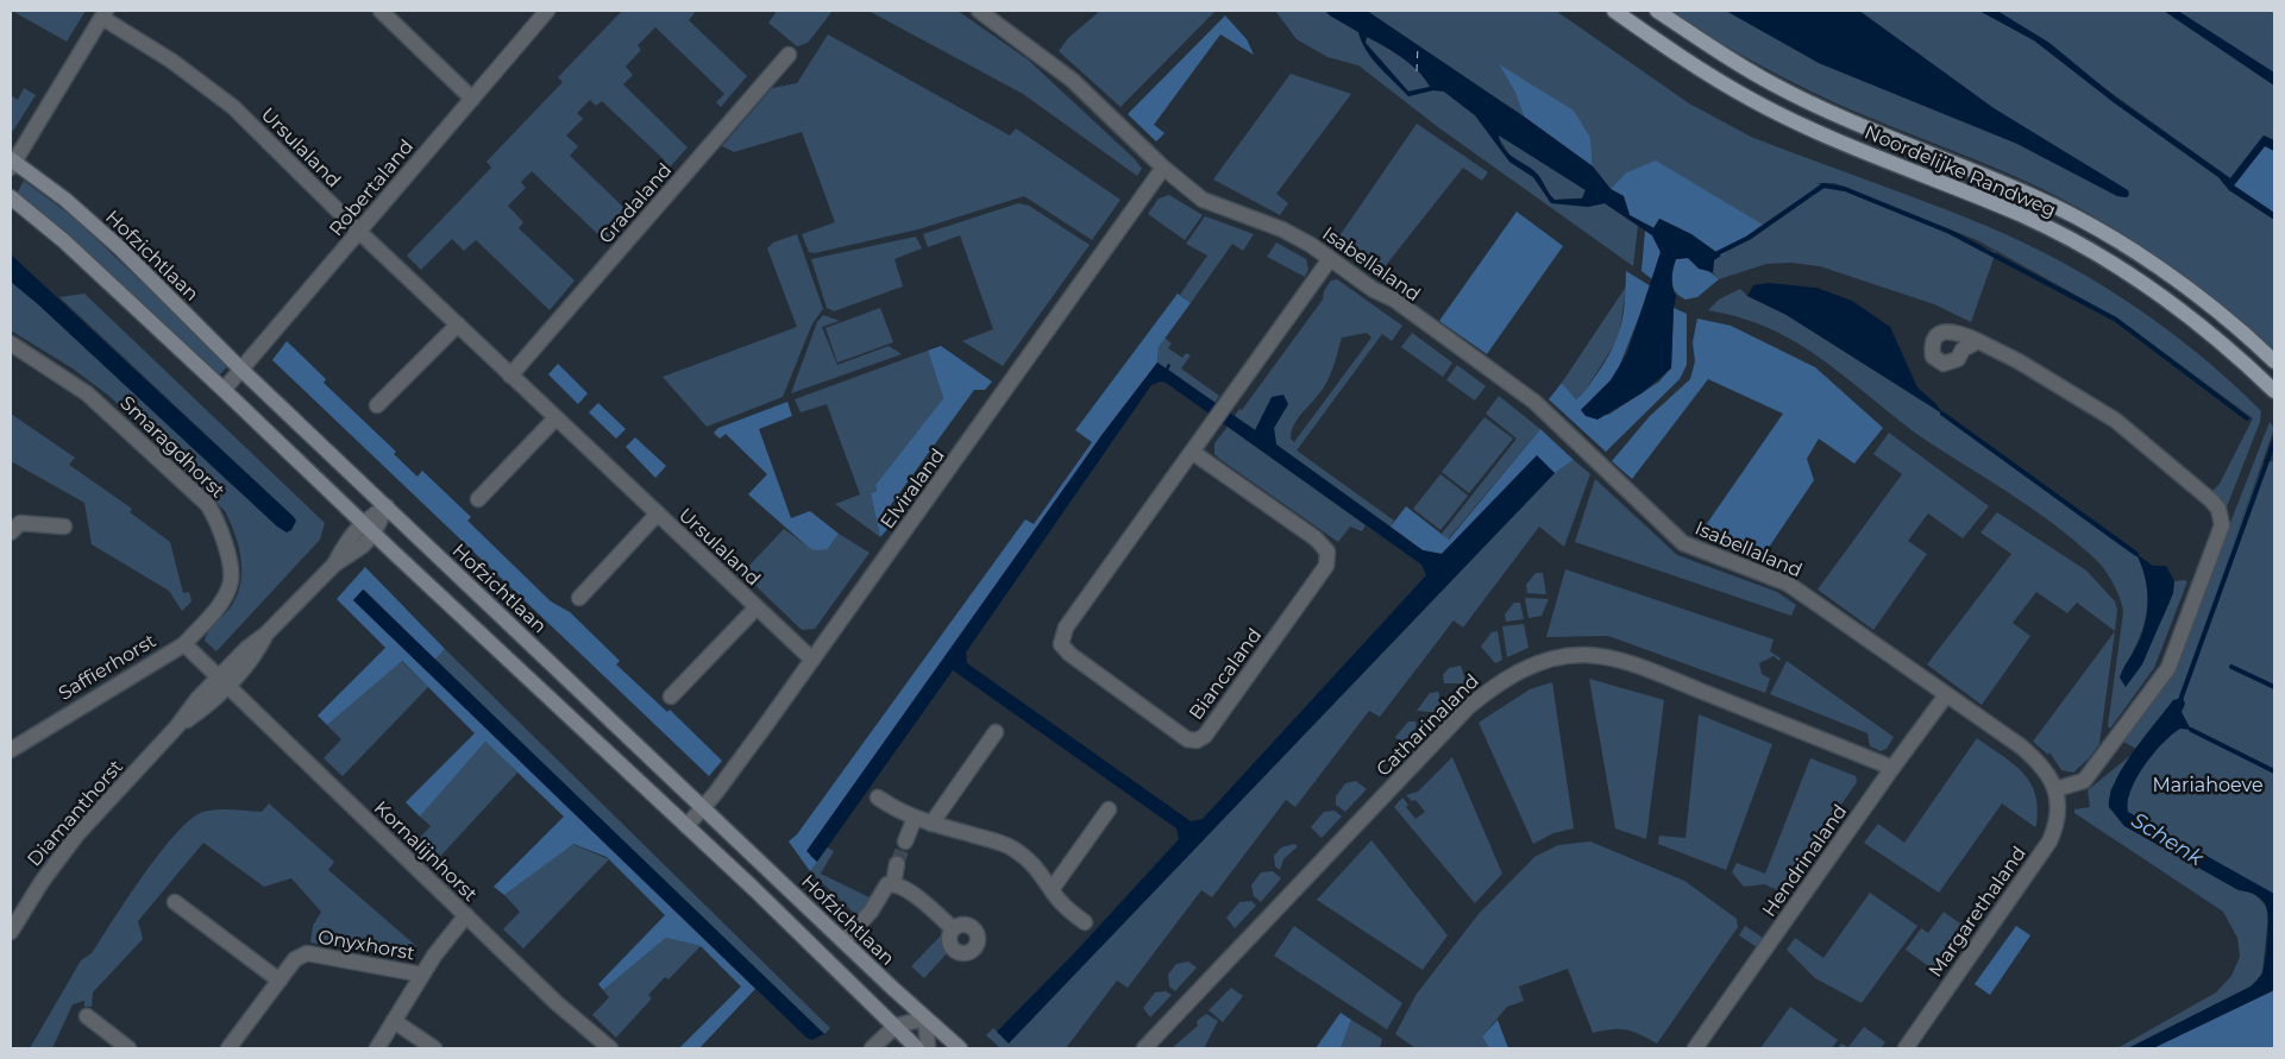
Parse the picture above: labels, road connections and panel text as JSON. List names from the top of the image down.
{
  "streets": {
    "main road": ["Noordelijke Randweg", "Hofzichtlaan"],
    "street": [
      "Ursulaland",
      "Robertaland",
      "Gradaland",
      "Isabellaland",
      "Smaragdhorst",
      "Elviraland",
      "Saffierhorst",
      "Biancaland",
      "Catharinaland",
      "Diamanthorst",
      "Kornalijnhorst",
      "Hendrinaland",
      "Margarethaland",
      "Onyxhorst"
    ]
  },
  "crossings": [
    ["Ursulaland", "Robertaland"],
    ["Ursulaland", "Gradaland"],
    ["Ursulaland", "Elviraland"],
    ["Robertaland", "Hofzichtlaan"],
    ["Hofzichtlaan", "Elviraland"],
    ["Hofzichtlaan", "Diamanthorst"],
    ["Isabellaland", "Elviraland"],
    ["Isabellaland", "Biancaland"],
    ["Isabellaland", "Hendrinaland"],
    ["Isabellaland", "Margarethaland"],
    ["Smaragdhorst", "Saffierhorst"],
    ["Saffierhorst", "Diamanthorst"],
    ["Saffierhorst", "Kornalijnhorst"],
    ["Catharinaland", "Hendrinaland"],
    ["Diamanthorst", "Kornalijnhorst"]
  ],
  "water": ["Schenk"],
  "parks": ["Mariahoeve"]
}
